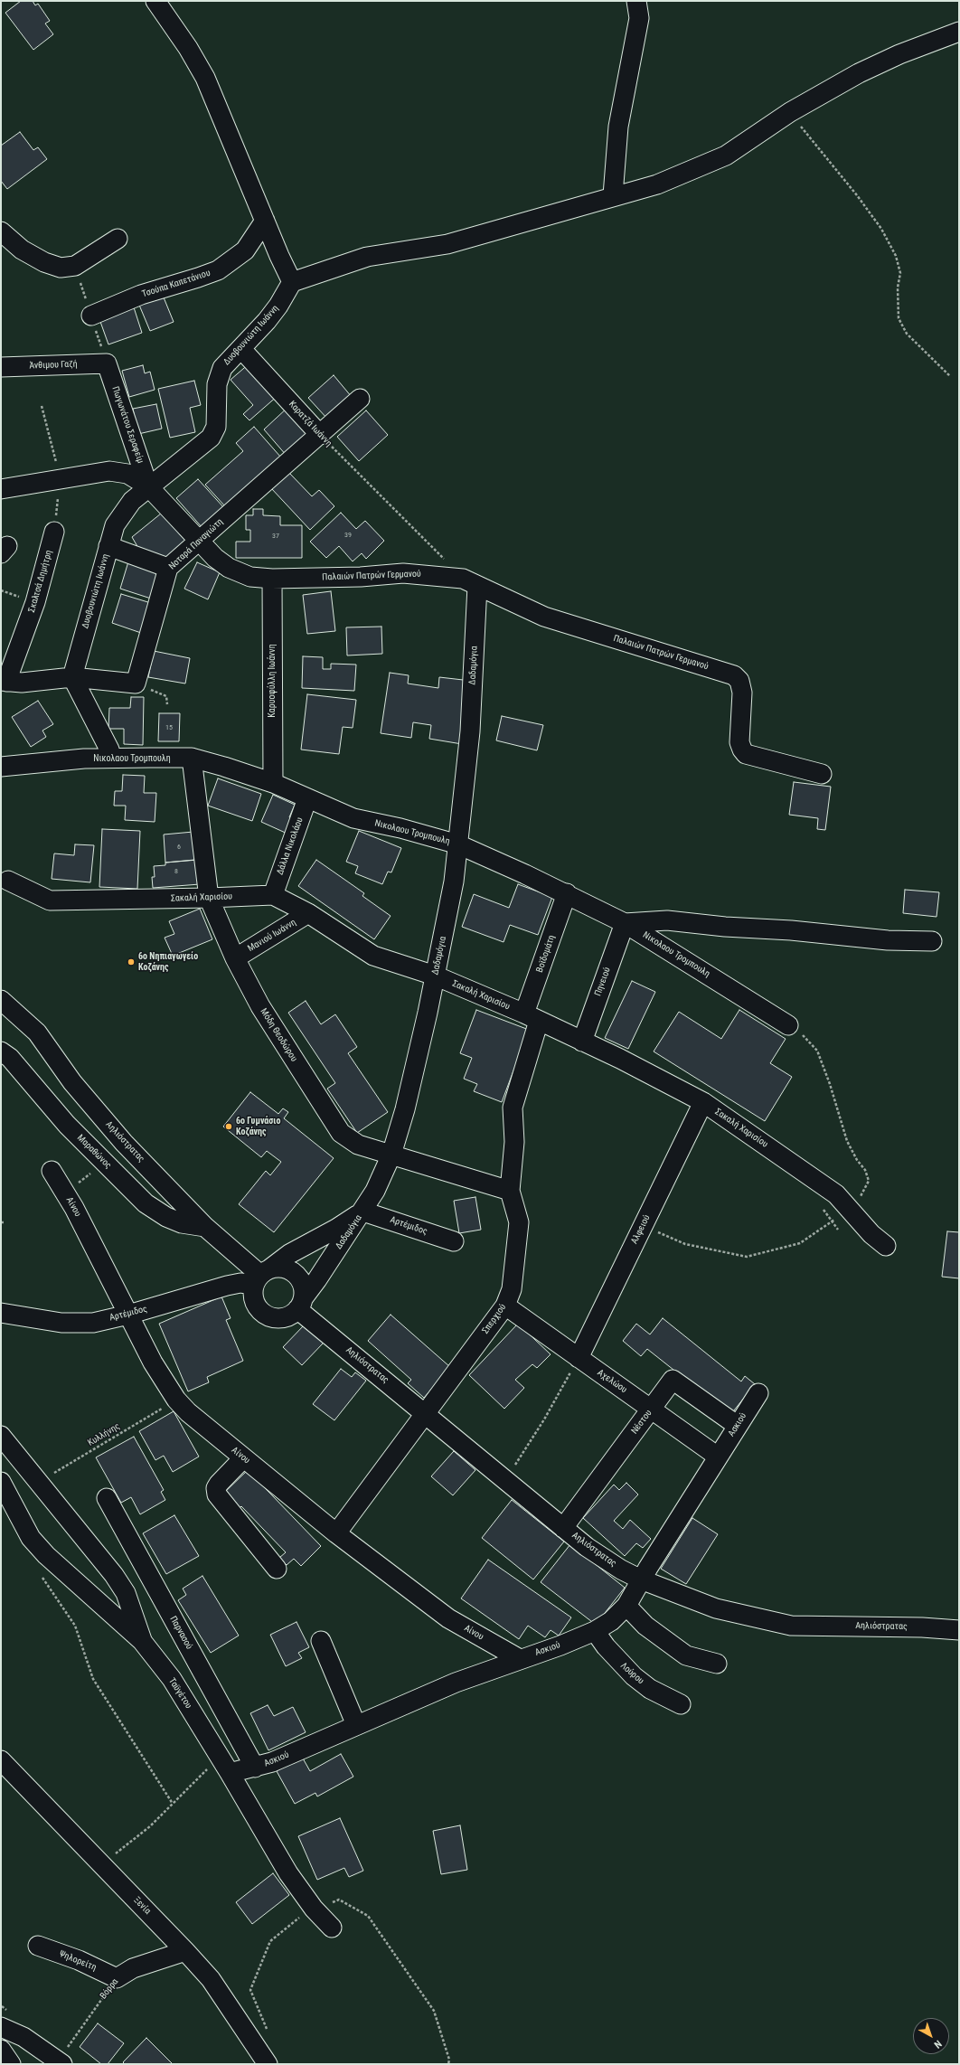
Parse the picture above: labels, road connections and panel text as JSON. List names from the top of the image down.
{
  "streets": {
    "street": [
      "Τσούπα Καπετάνιου",
      "Δυοβουνιώτη Ιωάννη",
      "Άνθιμου Γαζή",
      "Καρατζά Ιωάννη",
      "Πωγωνάτου Σεραφείμ",
      "Νοταρά Παναγιώτη",
      "Παλαιών Πατρών Γερμανού",
      "Σκαλτσά Δημήτρη",
      "Δαδαμόγια",
      "Καρυοφύλλη Ιωάννη",
      "Νικολαου Τρομπουλη",
      "Δάλλα Νικολάου",
      "Σακαλή Χαρισίου",
      "Μανιού Ιωάννη",
      "Βοϊδομάτη",
      "Πηνειού",
      "Μόδη Θεοδώρου",
      "Αηλιόστρατας",
      "Μαραθώνος",
      "Αίνου",
      "Αρτέμιδος",
      "Αλφειού",
      "Σπερχιού",
      "Αχελώου",
      "Νέστου",
      "Ασκιού",
      "Παρνασού",
      "Λούρου",
      "Ταϋγέτου",
      "Ξενία",
      "Ψηλορείτη",
      "Βόρρα"
    ],
    "path": ["Κυλλήνης"]
  },
  "crossings": [
    ["Δυοβουνιώτη Ιωάννη", "Καρατζά Ιωάννη"],
    ["Δυοβουνιώτη Ιωάννη", "Πωγωνάτου Σεραφείμ"],
    ["Δυοβουνιώτη Ιωάννη", "Παλαιών Πατρών Γερμανού"],
    ["Άνθιμου Γαζή", "Πωγωνάτου Σεραφείμ"],
    ["Καρατζά Ιωάννη", "Νοταρά Παναγιώτη"],
    ["Καρατζά Ιωάννη", "Παλαιών Πατρών Γερμανού"],
    ["Καρατζά Ιωάννη", "Δαδαμόγια"],
    ["Πωγωνάτου Σεραφείμ", "Παλαιών Πατρών Γερμανού"],
    ["Νοταρά Παναγιώτη", "Παλαιών Πατρών Γερμανού"],
    ["Παλαιών Πατρών Γερμανού", "Δαδαμόγια"],
    ["Παλαιών Πατρών Γερμανού", "Καρυοφύλλη Ιωάννη"],
    ["Δαδαμόγια", "Νικολαου Τρομπουλη"],
    ["Δαδαμόγια", "Σακαλή Χαρισίου"],
    ["Δαδαμόγια", "Μόδη Θεοδώρου"],
    ["Δαδαμόγια", "Αηλιόστρατας"],
    ["Δαδαμόγια", "Αρτέμιδος"],
    ["Καρυοφύλλη Ιωάννη", "Νικολαου Τρομπουλη"],
    ["Νικολαου Τρομπουλη", "Δάλλα Νικολάου"],
    ["Νικολαου Τρομπουλη", "Βοϊδομάτη"],
    ["Νικολαου Τρομπουλη", "Πηνειού"],
    ["Νικολαου Τρομπουλη", "Μόδη Θεοδώρου"],
    ["Δάλλα Νικολάου", "Σακαλή Χαρισίου"],
    ["Σακαλή Χαρισίου", "Μανιού Ιωάννη"],
    ["Σακαλή Χαρισίου", "Βοϊδομάτη"],
    ["Σακαλή Χαρισίου", "Πηνειού"],
    ["Σακαλή Χαρισίου", "Μόδη Θεοδώρου"],
    ["Σακαλή Χαρισίου", "Αλφειού"],
    ["Σακαλή Χαρισίου", "Σπερχιού"],
    ["Μανιού Ιωάννη", "Μόδη Θεοδώρου"],
    ["Βοϊδομάτη", "Σπερχιού"],
    ["Μόδη Θεοδώρου", "Σπερχιού"],
    ["Αηλιόστρατας", "Μαραθώνος"],
    ["Αηλιόστρατας", "Αρτέμιδος"],
    ["Αηλιόστρατας", "Σπερχιού"],
    ["Αηλιόστρατας", "Νέστου"],
    ["Αηλιόστρατας", "Ασκιού"],
    ["Αίνου", "Αρτέμιδος"],
    ["Αίνου", "Σπερχιού"],
    ["Αίνου", "Ασκιού"],
    ["Αίνου", "Κυλλήνης"],
    ["Αλφειού", "Αχελώου"],
    ["Σπερχιού", "Αχελώου"],
    ["Αχελώου", "Νέστου"],
    ["Αχελώου", "Ασκιού"],
    ["Νέστου", "Ασκιού"],
    ["Ασκιού", "Παρνασού"],
    ["Ασκιού", "Λούρου"],
    ["Ασκιού", "Ταϋγέτου"],
    ["Ξενία", "Βόρρα"],
    ["Ψηλορείτη", "Βόρρα"]
  ],
  "places": ["6ο Νηπιαγωγείο Κοζάνης", "6ο Γυμνάσιο Κοζάνης"],
  "house_numbers": [
    "39",
    "37",
    "15",
    "6",
    "8"
  ],
  "north": "bottom right"
}
